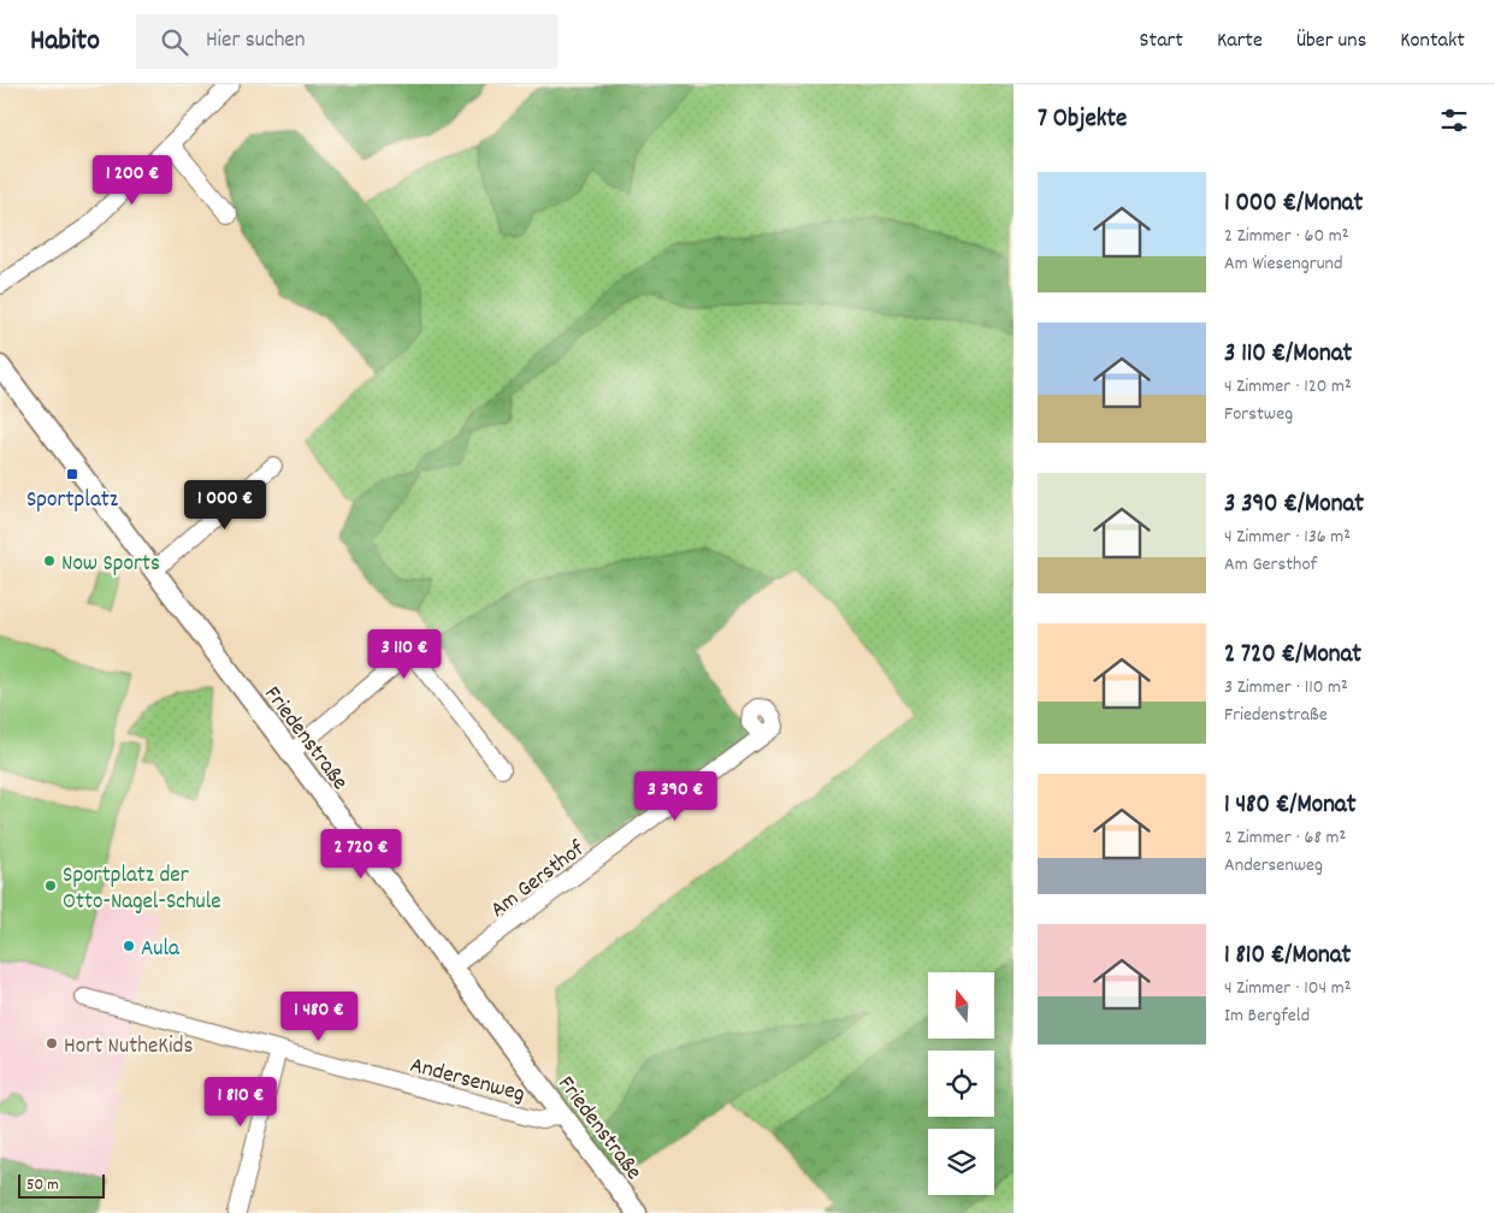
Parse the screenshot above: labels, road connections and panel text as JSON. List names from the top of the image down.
{
  "streets": {
    "main road": ["Friedenstraße"],
    "street": ["Am Gersthof", "Andersenweg"]
  },
  "crossings": [
    ["Friedenstraße", "Am Gersthof"],
    ["Friedenstraße", "Andersenweg"]
  ],
  "places": {
    "transit": ["Sportplatz"],
    "other": [
      "Now Sports",
      "Sportplatz der Otto-Nagel-Schule",
      "Aula",
      "Hort NutheKids"
    ]
  },
  "scale_bar": "50 m",
  "north": "top",
  "page": {
    "header": "Habito",
    "search": "Hier suchen",
    "nav": [
      "Start",
      "Karte",
      "Über uns",
      "Kontakt"
    ],
    "heading": "7 Objekte",
    "price": [
      "1 200 €",
      "1 000 €",
      "3 110 €",
      "3 390 €",
      "2 720 €",
      "1 480 €",
      "1 810 €"
    ],
    "list": [
      {
        "name": "1 000 €/Monat",
        "note": "2 Zimmer · 60 m² · Am Wiesengrund"
      },
      {
        "name": "3 110 €/Monat",
        "note": "4 Zimmer · 120 m² · Forstweg"
      },
      {
        "name": "3 390 €/Monat",
        "note": "4 Zimmer · 136 m² · Am Gersthof"
      },
      {
        "name": "2 720 €/Monat",
        "note": "3 Zimmer · 110 m² · Friedenstraße"
      },
      {
        "name": "1 480 €/Monat",
        "note": "2 Zimmer · 68 m² · Andersenweg"
      },
      {
        "name": "1 810 €/Monat",
        "note": "4 Zimmer · 104 m² · Im Bergfeld"
      }
    ],
    "scale": "50 m"
  }
}
